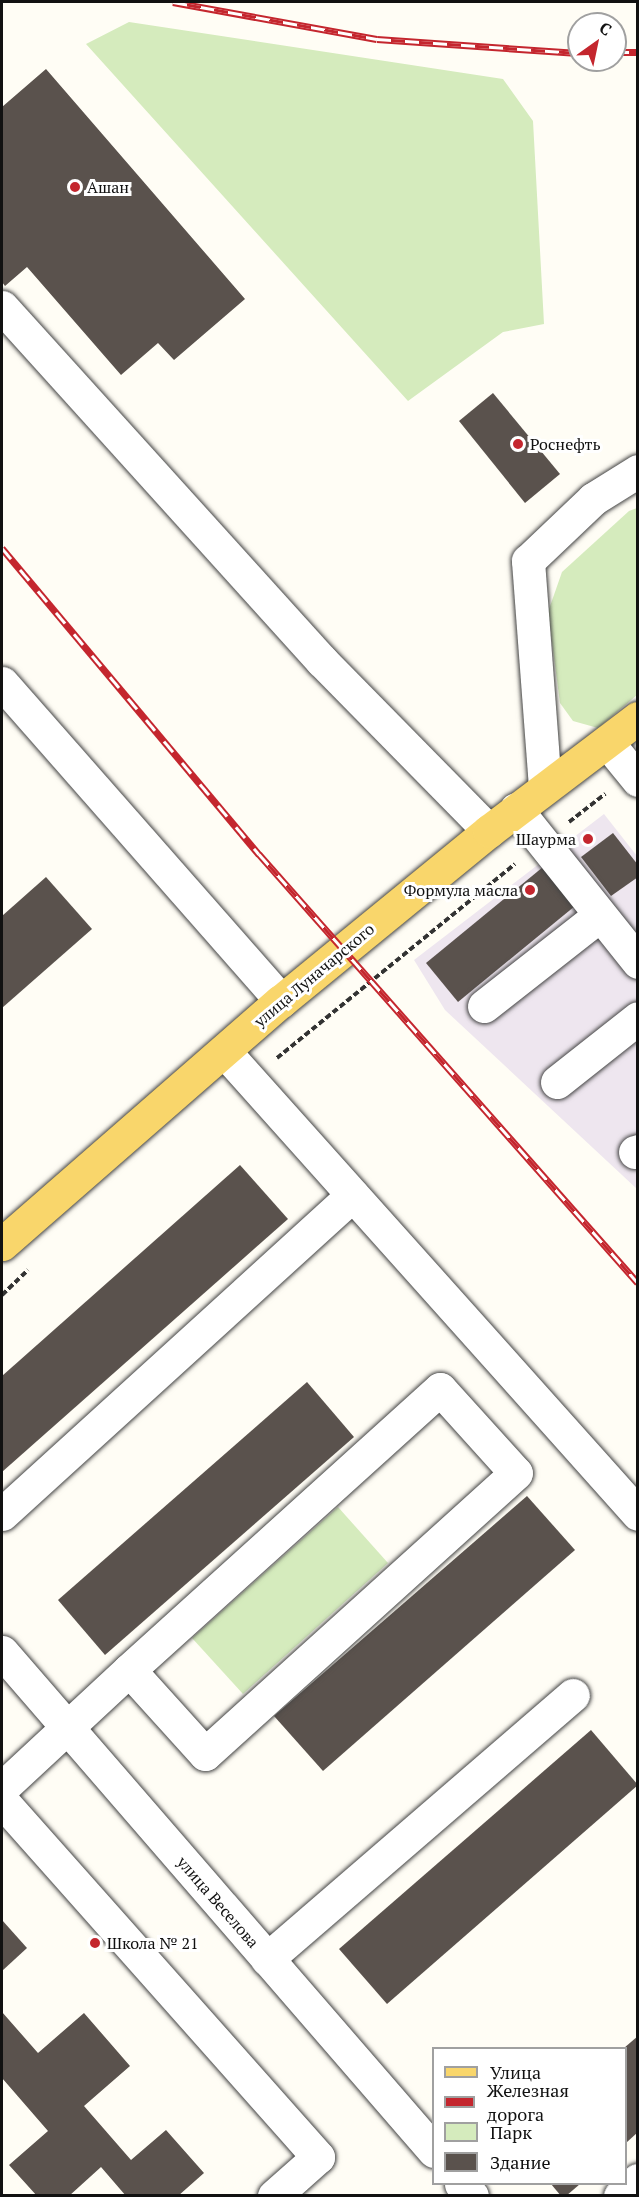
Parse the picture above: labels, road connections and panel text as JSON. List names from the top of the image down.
{
  "streets": {
    "main road": ["улица Луначарского"],
    "street": ["улица Веселова"]
  },
  "places": [
    "Ашан",
    "Роснефть",
    "Шаурма",
    "Формула масла",
    "Школа № 21"
  ],
  "legend": [
    "Улица",
    "Железная дорога",
    "Парк",
    "Здание"
  ],
  "north": "top right"
}
